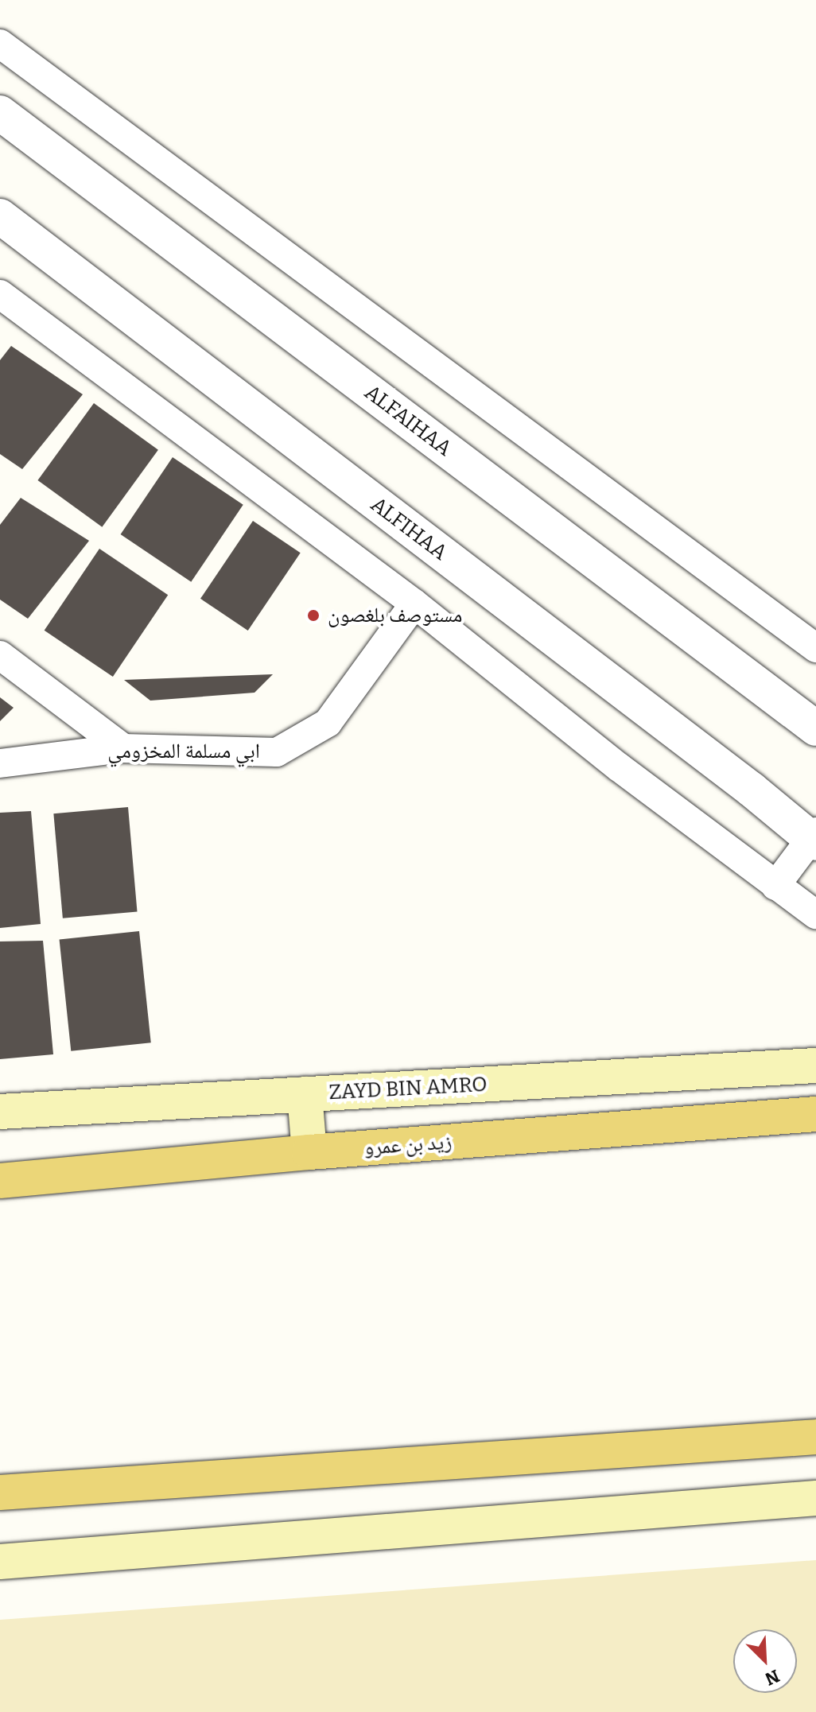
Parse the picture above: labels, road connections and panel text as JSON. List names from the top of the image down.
{
  "streets": {
    "main road": ["ZAYD BIN AMRO", "زيد بن عمرو"],
    "street": ["ALFAIHAA", "ALFIHAA", "ابي مسلمة المخزومي"]
  },
  "places": ["مستوصف بلغصون"],
  "north": "bottom right"
}
